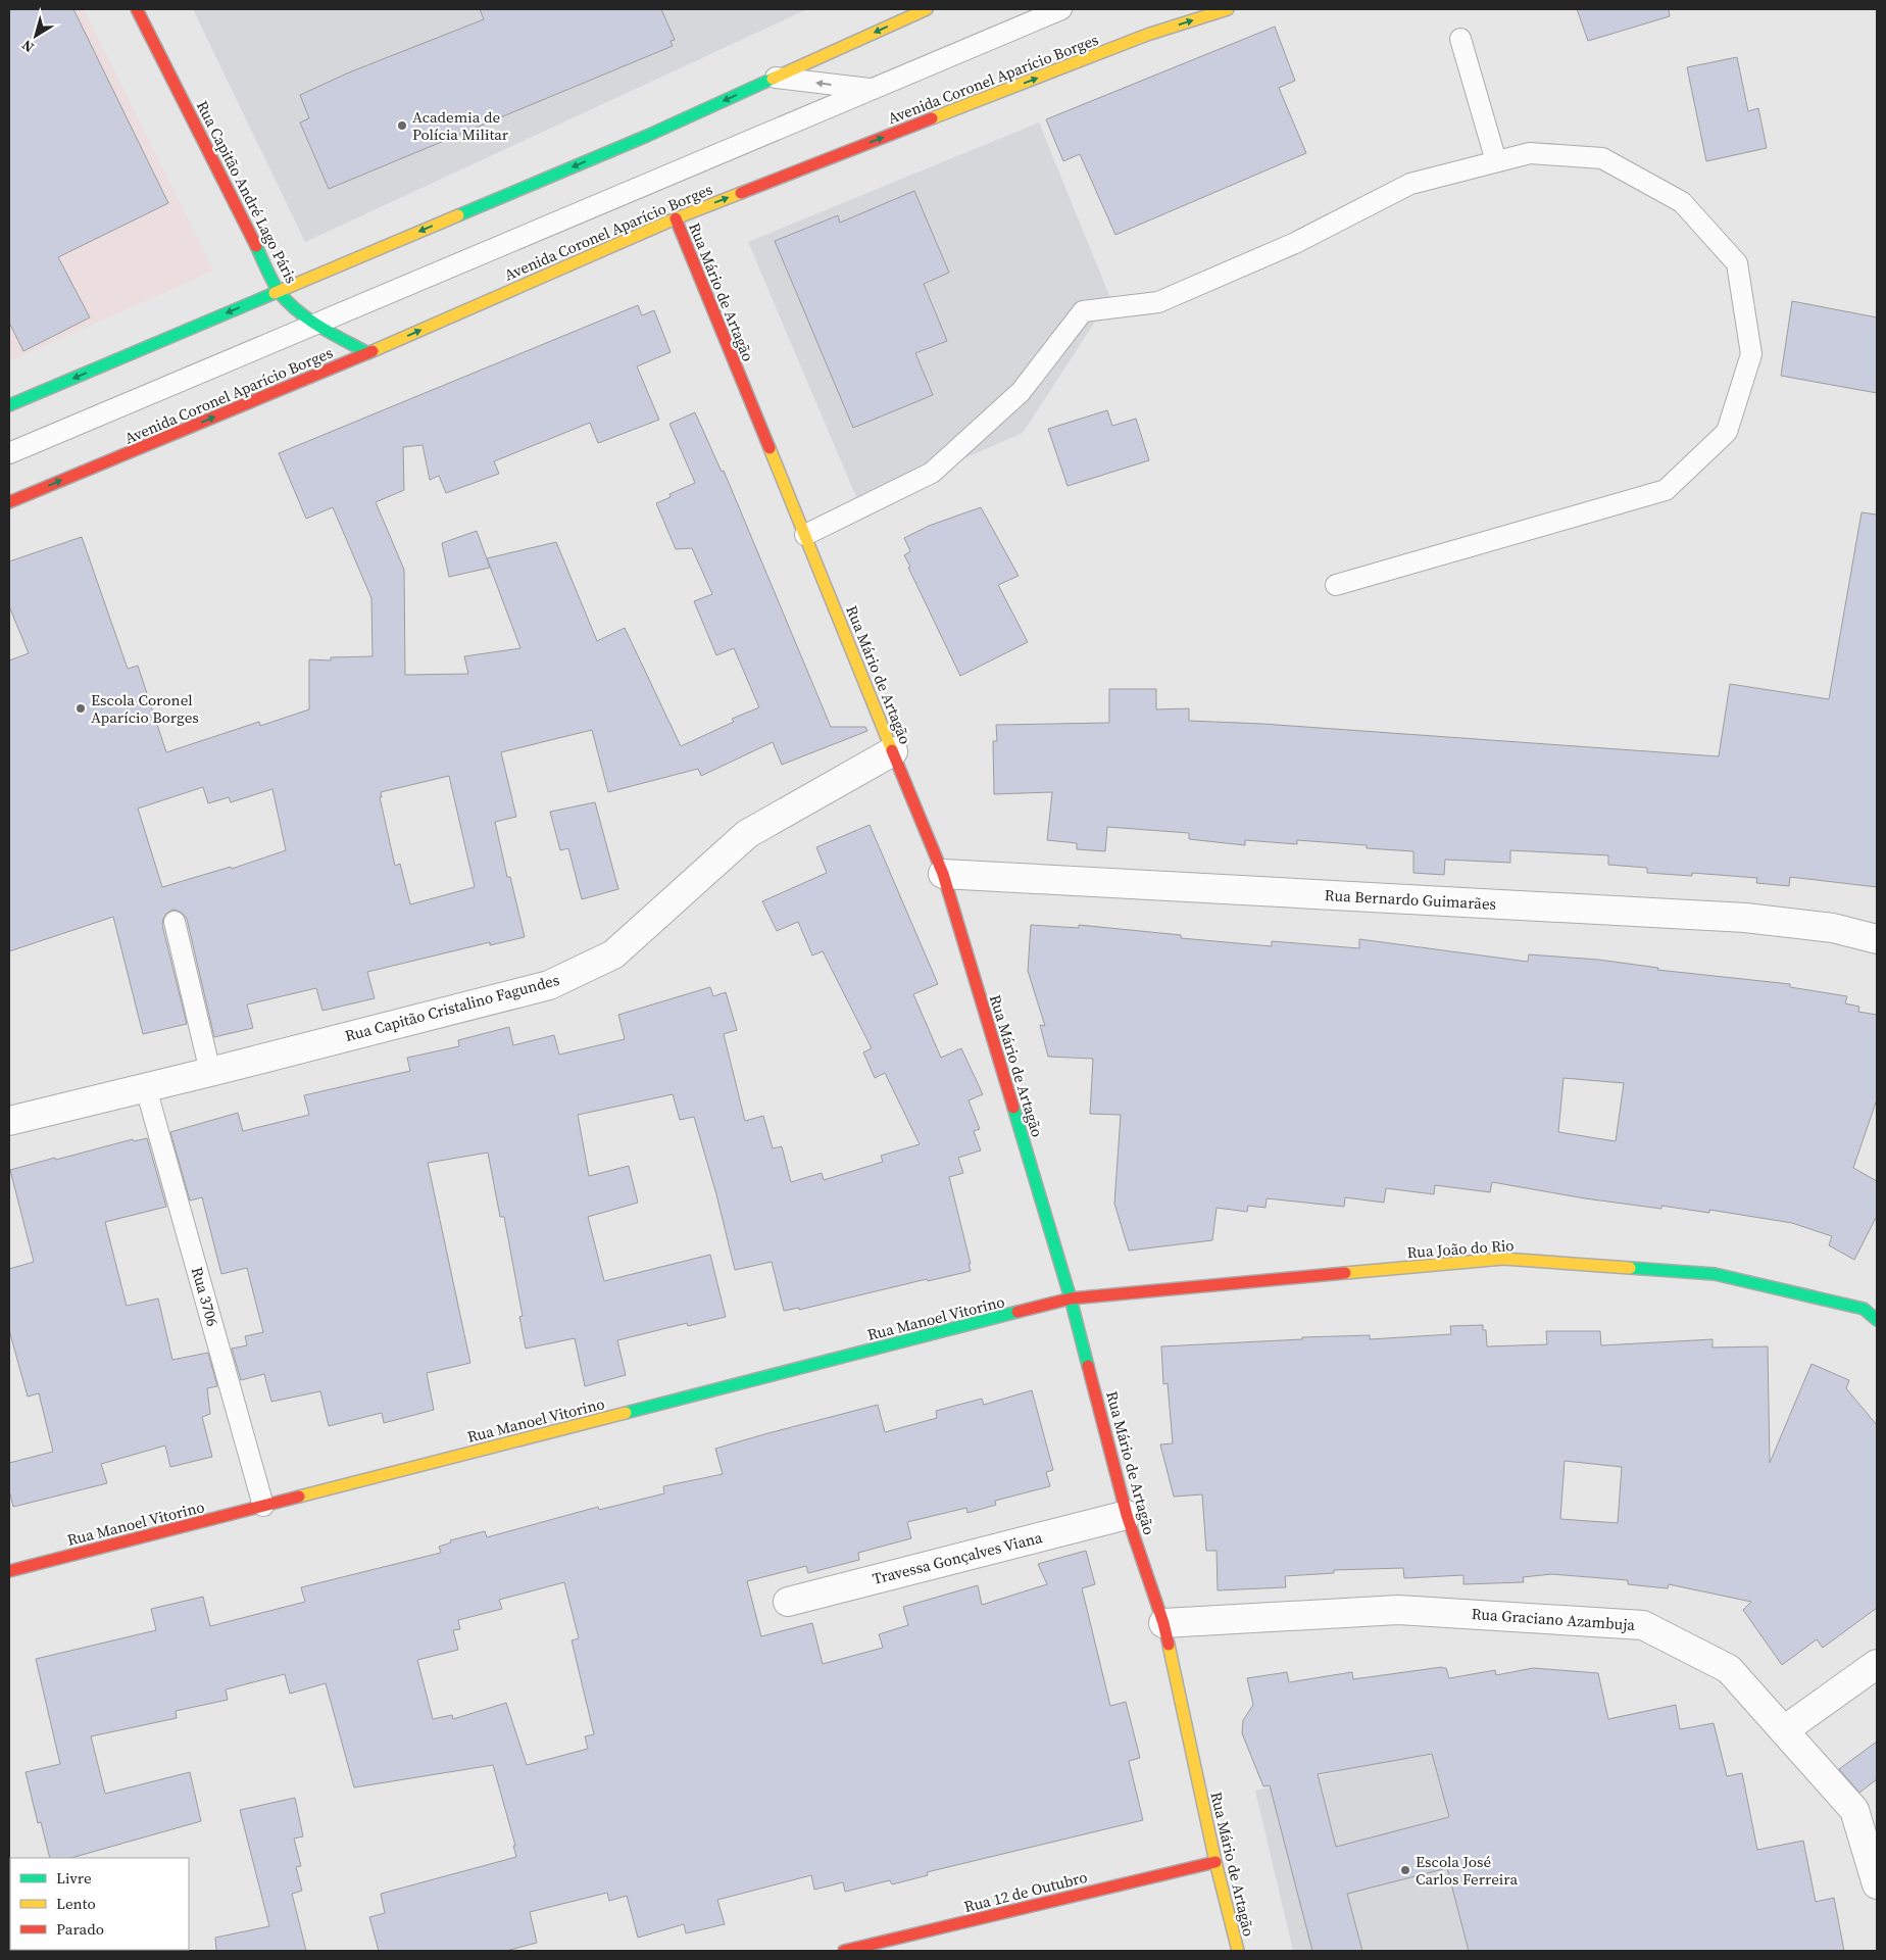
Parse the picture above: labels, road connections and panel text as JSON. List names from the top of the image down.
{
  "streets": {
    "street": [
      "Avenida Coronel Aparício Borges",
      "Rua Capitão André Lago Páris",
      "Rua Mário de Artagão",
      "Rua Bernardo Guimarães",
      "Rua Capitão Cristalino Fagundes",
      "Rua João do Rio",
      "Rua Manoel Vitorino",
      "Travessa Gonçalves Viana",
      "Rua Graciano Azambuja",
      "Rua 12 de Outubro"
    ],
    "lane": ["Rua 3706"]
  },
  "crossings": [
    ["Avenida Coronel Aparício Borges", "Rua Capitão André Lago Páris"],
    ["Avenida Coronel Aparício Borges", "Rua Mário de Artagão"],
    ["Rua Mário de Artagão", "Rua Bernardo Guimarães"],
    ["Rua Mário de Artagão", "Rua Capitão Cristalino Fagundes"],
    ["Rua Mário de Artagão", "Rua João do Rio"],
    ["Rua Mário de Artagão", "Rua Manoel Vitorino"],
    ["Rua Mário de Artagão", "Travessa Gonçalves Viana"],
    ["Rua Mário de Artagão", "Rua Graciano Azambuja"],
    ["Rua Mário de Artagão", "Rua 12 de Outubro"],
    ["Rua Capitão Cristalino Fagundes", "Rua 3706"],
    ["Rua João do Rio", "Rua Manoel Vitorino"],
    ["Rua 3706", "Rua Manoel Vitorino"]
  ],
  "places": ["Academia de Polícia Militar", "Escola Coronel Aparício Borges", "Escola José Carlos Ferreira"],
  "legend": ["Livre", "Lento", "Parado"],
  "north": "bottom left"
}
